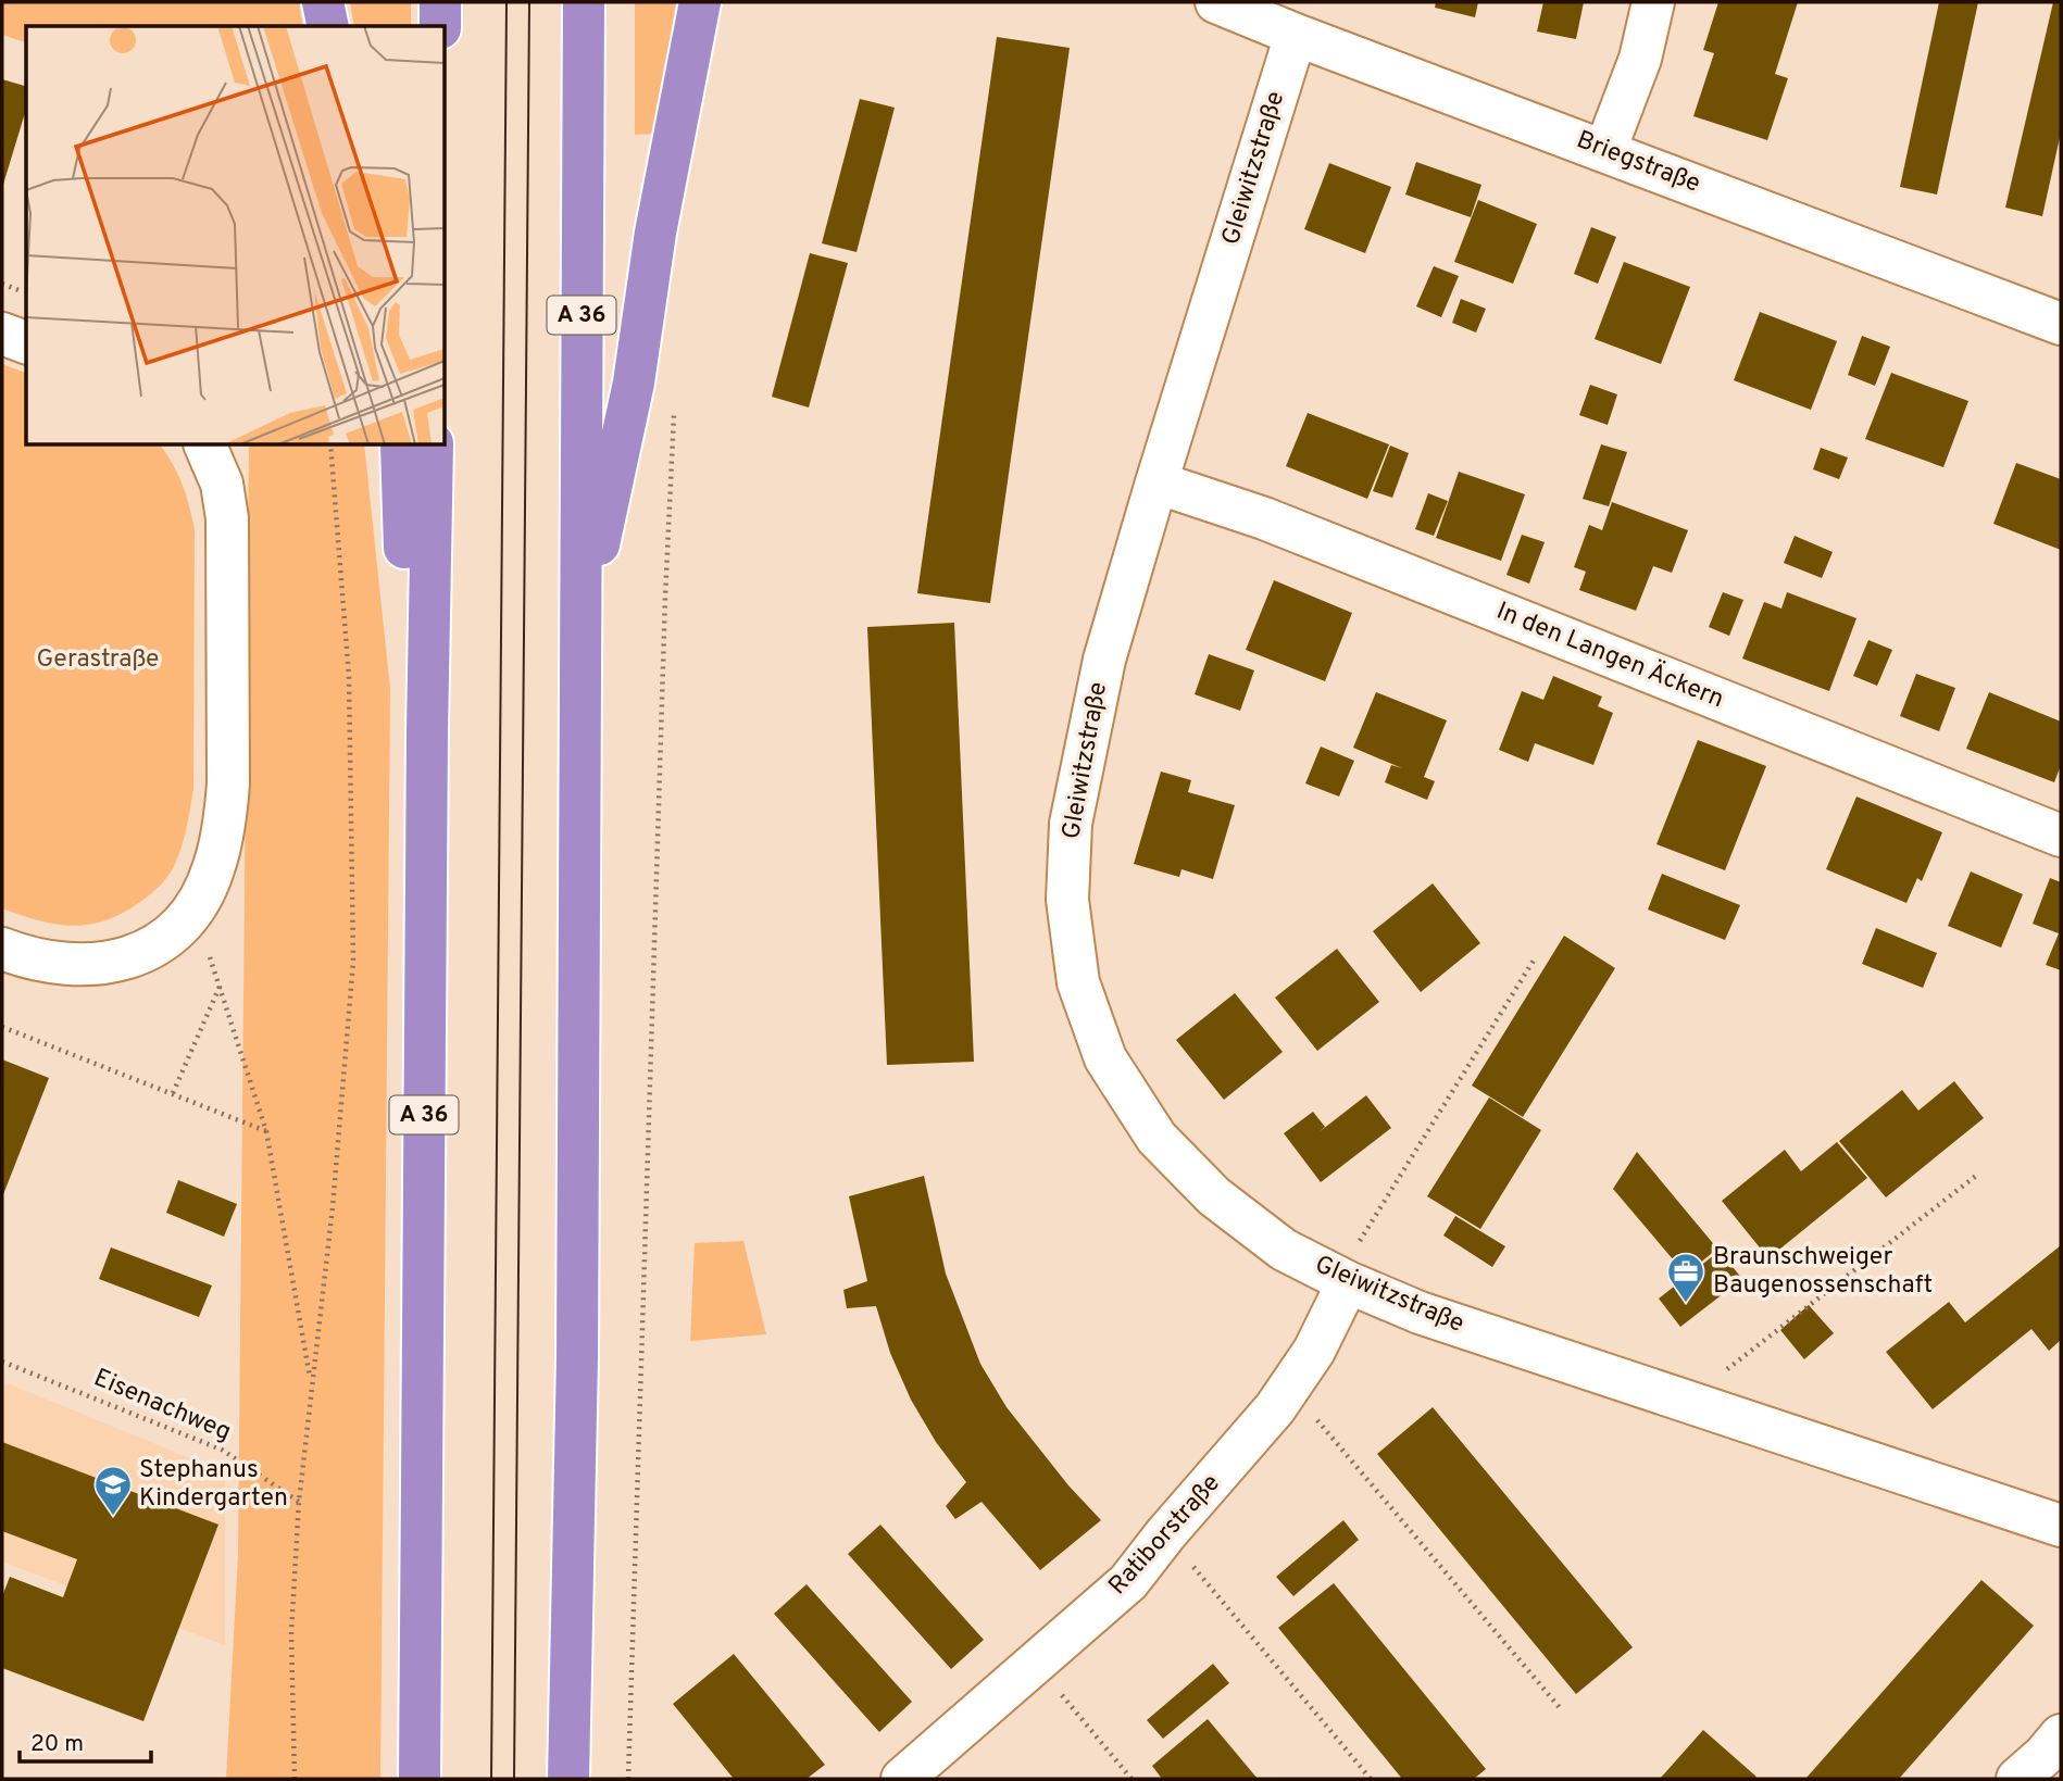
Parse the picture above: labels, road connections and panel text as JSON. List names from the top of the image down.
{
  "streets": {
    "highway": ["A 36"],
    "street": [
      "Briegstraße",
      "Gleiwitzstraße",
      "In den Langen Äckern",
      "Ratiborstraße"
    ],
    "path": ["Eisenachweg"]
  },
  "crossings": [
    ["Briegstraße", "Gleiwitzstraße"],
    ["Gleiwitzstraße", "In den Langen Äckern"],
    ["Gleiwitzstraße", "Ratiborstraße"]
  ],
  "parks": ["Gerastraße"],
  "places": {
    "office": ["Braunschweiger Baugenossenschaft"],
    "school or university": ["Stephanus Kindergarten"]
  },
  "scale_bar": "20 m"
}
